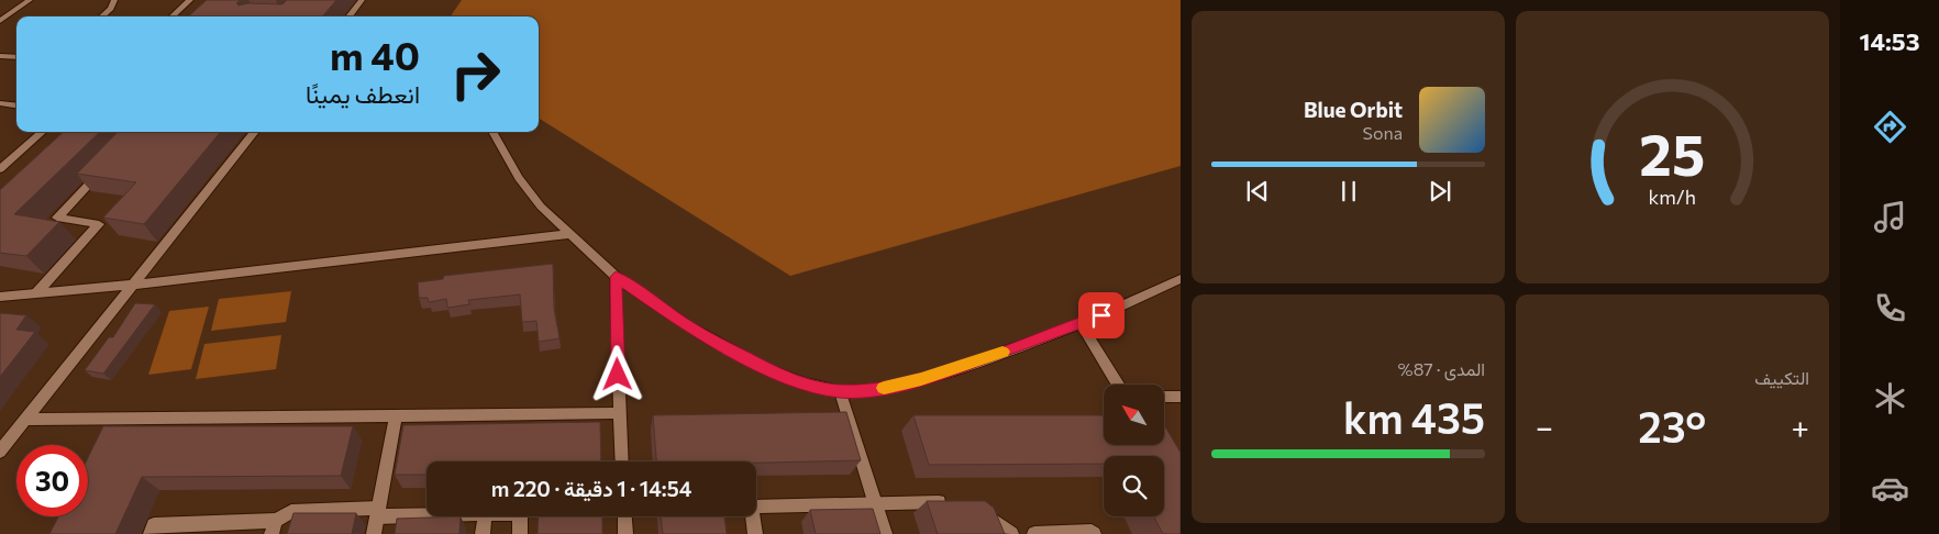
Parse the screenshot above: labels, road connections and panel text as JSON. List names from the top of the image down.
{
  "north": "top left",
  "page": {
    "tabs": "14:53",
    "turn": ["40 m", "انعطف يمينًا"],
    "song": ["Blue Orbit", "Sona"],
    "tile": [
      "التكييف",
      ["المدى · 87%", "435 km"]
    ],
    "heat": ["−", "23°", "+"],
    "limit": "30",
    "trip": "14:54 · 1 دقيقة · 220 m",
    "gauge": ["25", "km/h"]
  }
}
